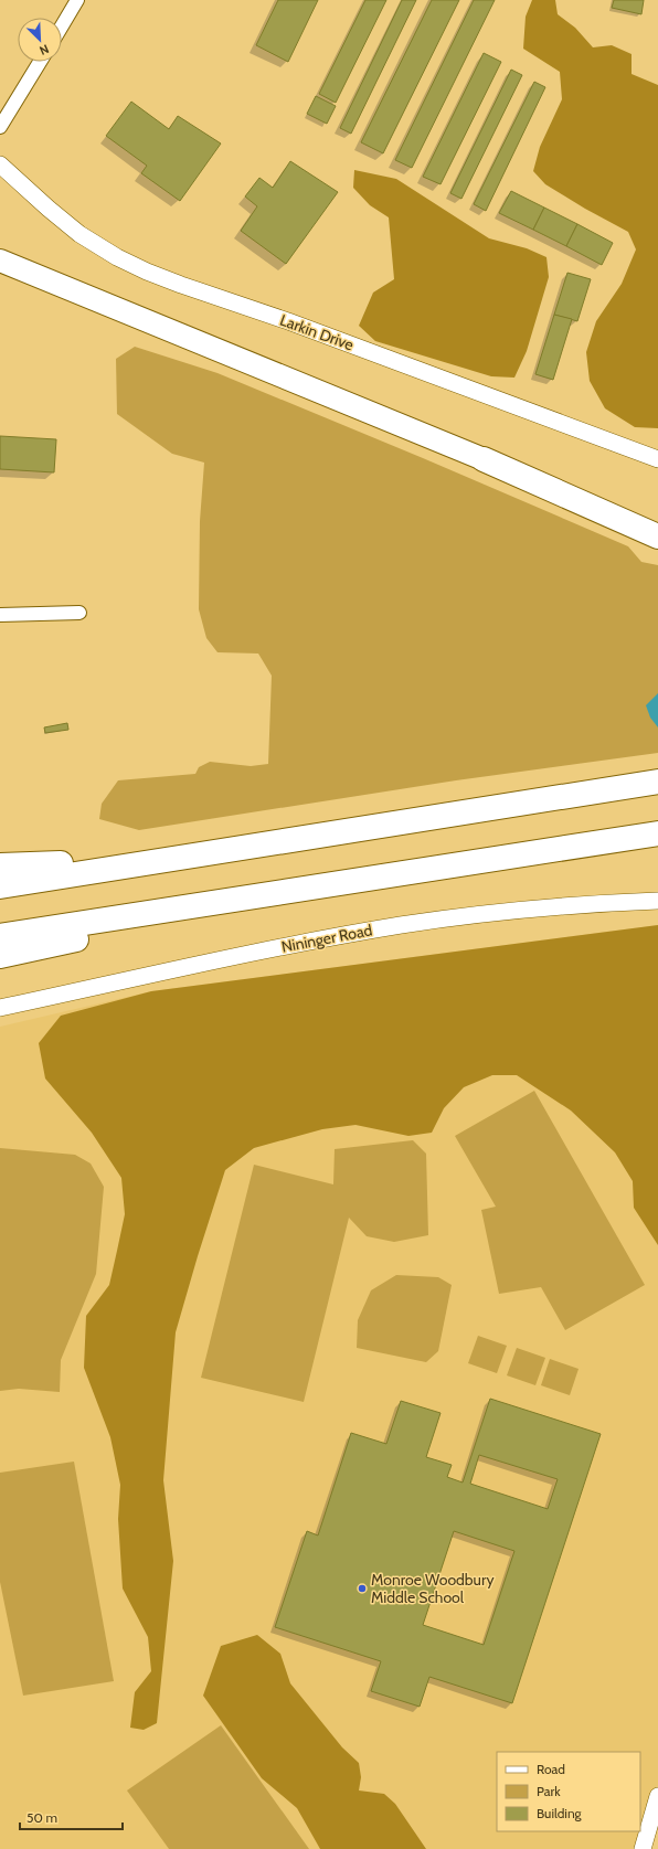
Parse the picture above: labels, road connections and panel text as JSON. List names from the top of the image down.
{
  "streets": {
    "street": ["Larkin Drive", "Nininger Road"]
  },
  "places": ["Monroe Woodbury Middle School"],
  "legend": ["Road", "Park", "Building"],
  "scale_bar": "50 m",
  "north": "bottom right"
}
